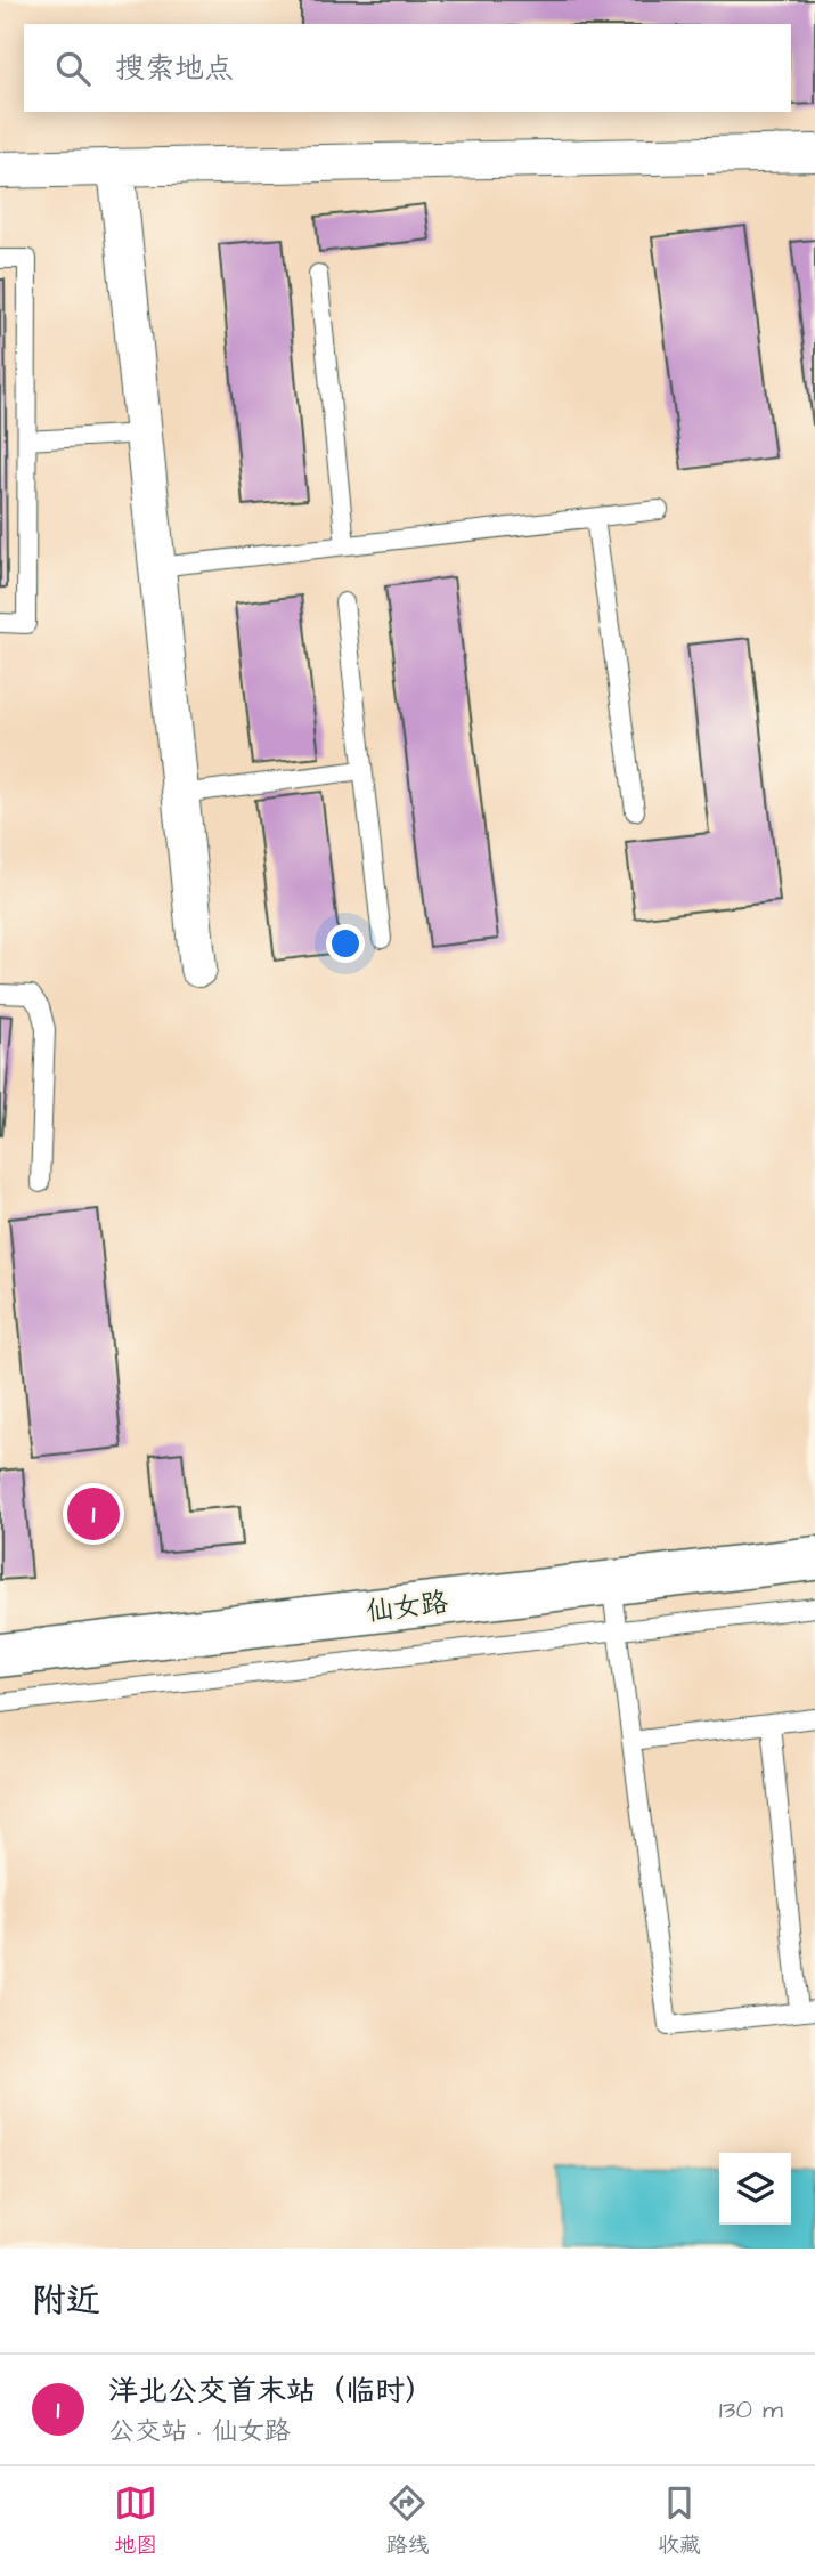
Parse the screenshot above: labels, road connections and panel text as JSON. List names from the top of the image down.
{
  "streets": {
    "street": ["仙女路"]
  },
  "page": {
    "search": "搜索地点",
    "pins": "1",
    "heading": "附近",
    "list": [
      {
        "mark": "1",
        "name": "洋北公交首末站（临时）",
        "note": "公交站 · 仙女路",
        "value": "130 m"
      }
    ],
    "nav": ["地图", "路线", "收藏"]
  }
}
